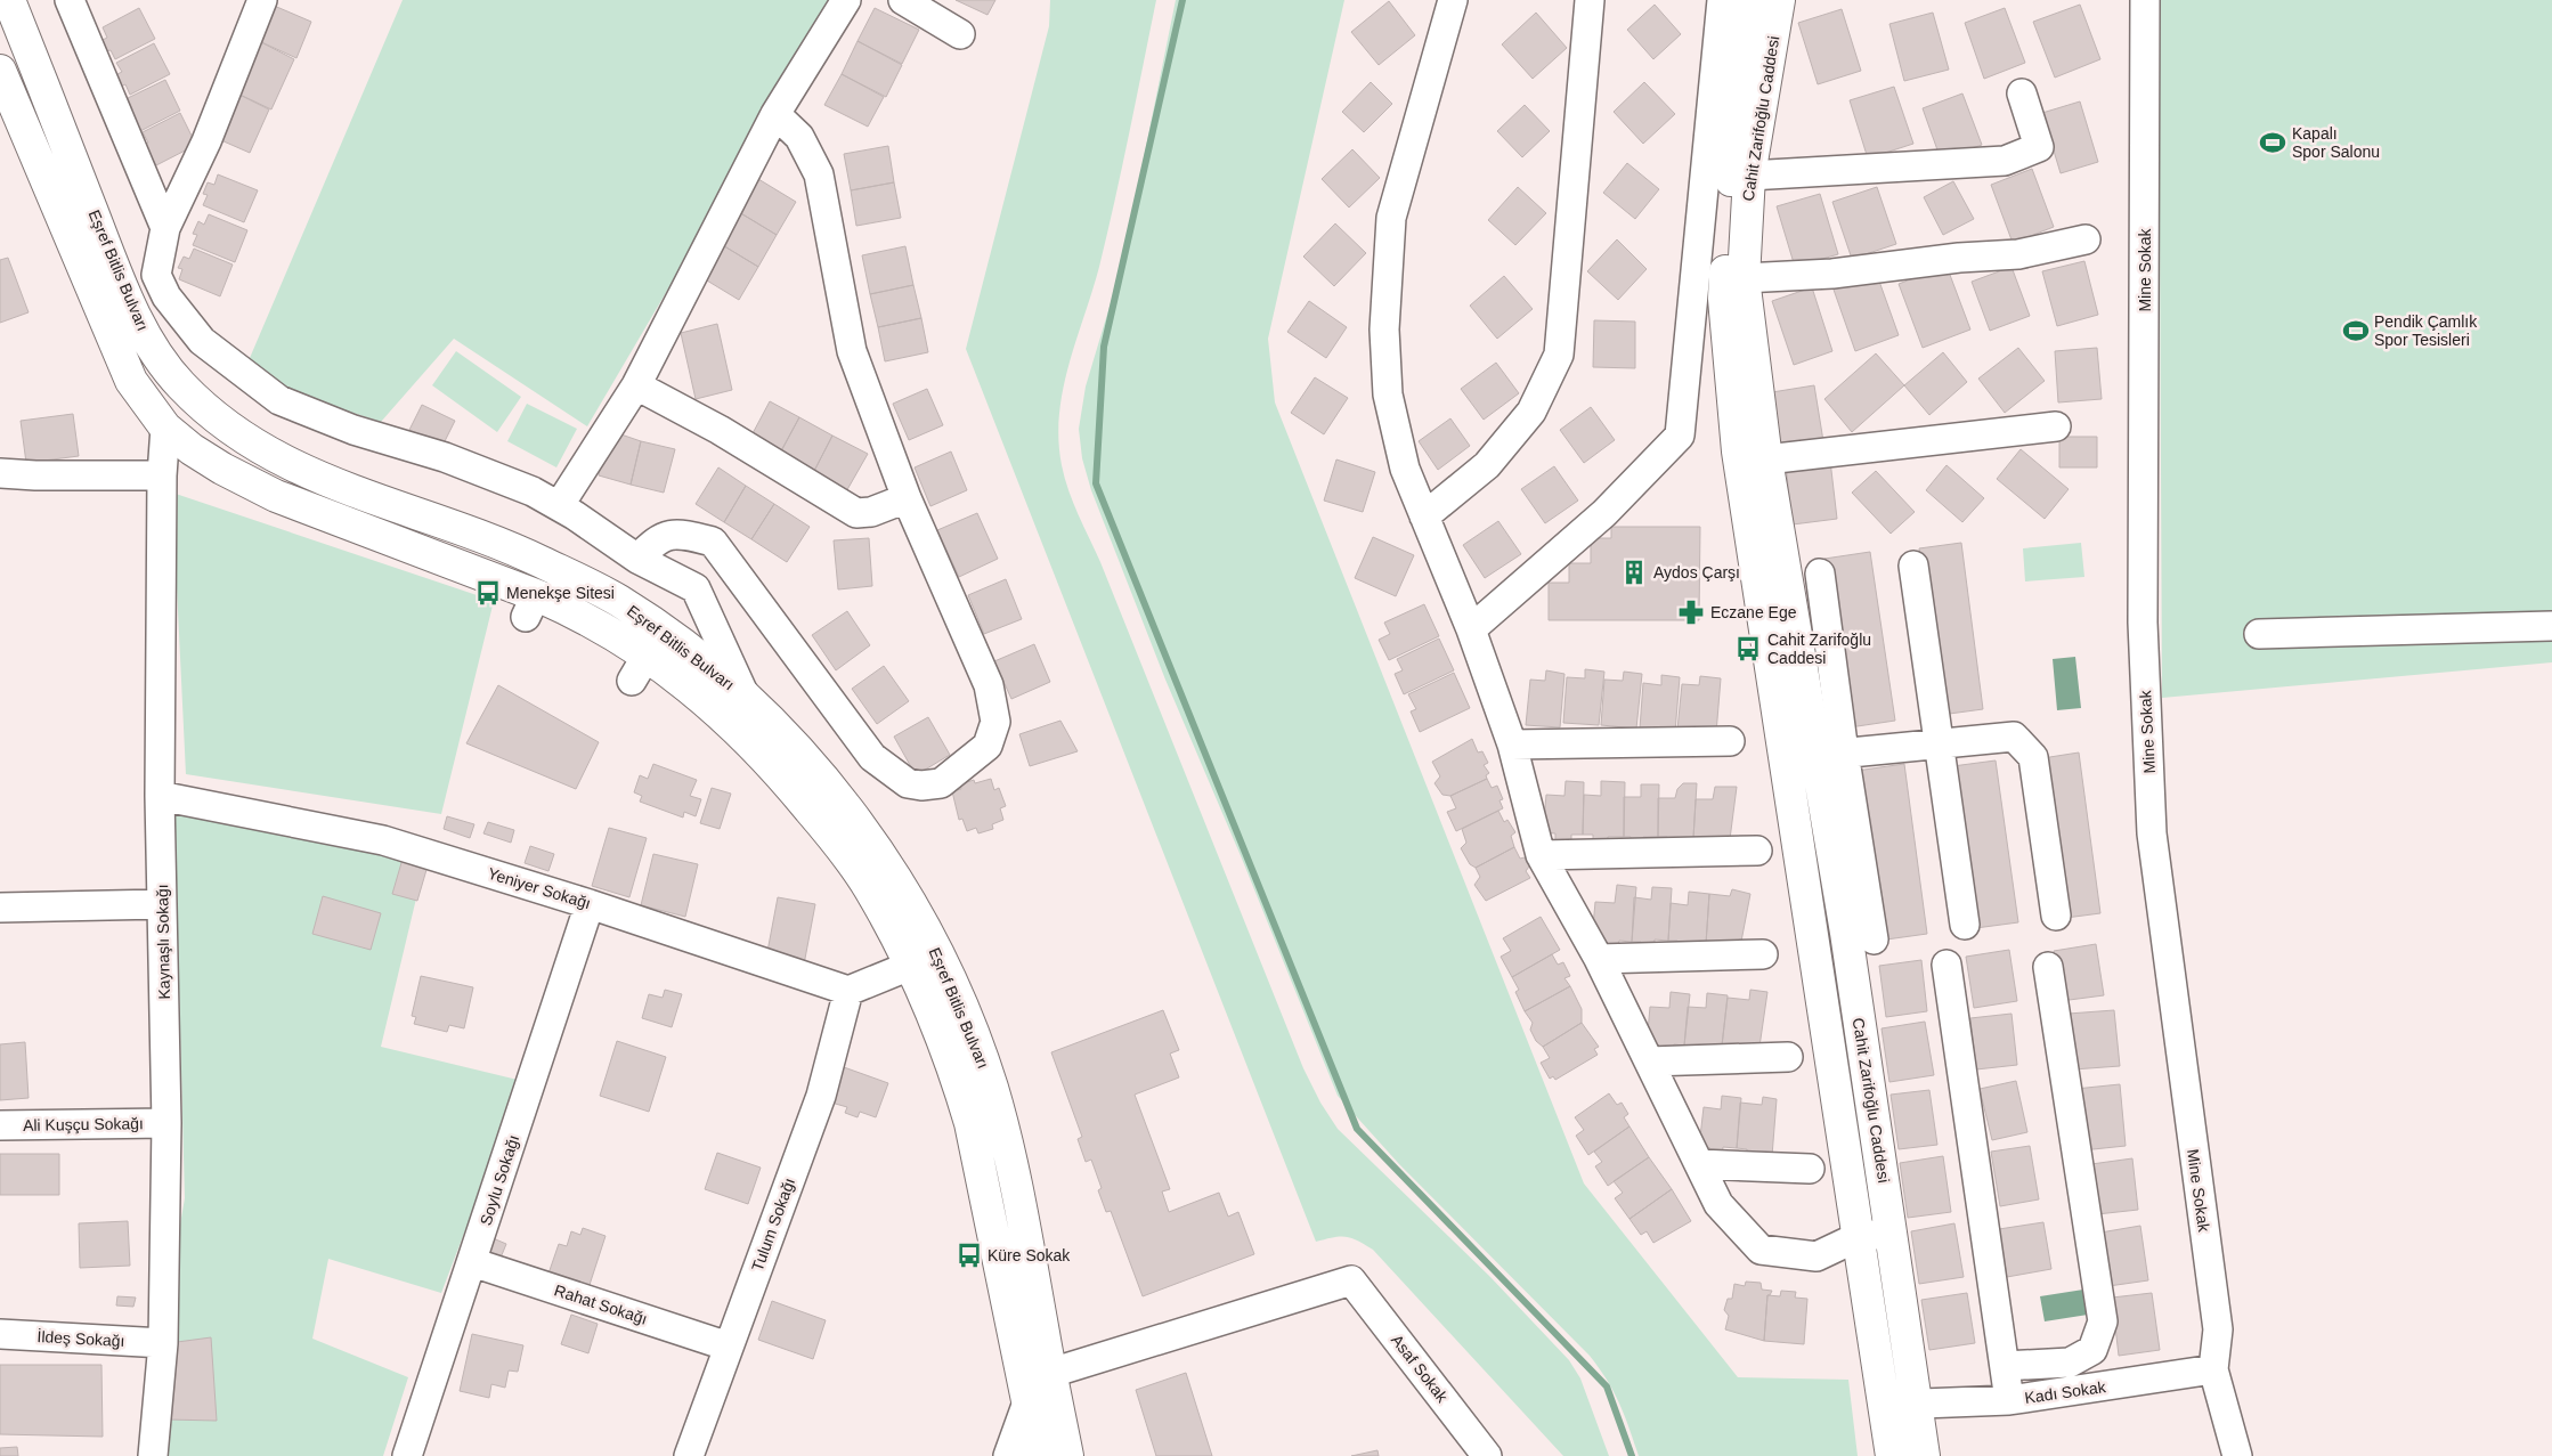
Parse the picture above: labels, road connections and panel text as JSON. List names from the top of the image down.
{
  "streets": {
    "main road": ["Cahit Zarifoğlu Caddesi", "Eşref Bitlis Bulvarı"],
    "street": [
      "Mine Sokak",
      "Yeniyer Sokağı",
      "Kaynaşlı Sokağı",
      "Ali Kuşçu Sokağı",
      "Soylu Sokağı",
      "Tulum Sokağı",
      "Rahat Sokağı",
      "İldeş Sokağı",
      "Asaf Sokak",
      "Kadı Sokak"
    ]
  },
  "crossings": [
    ["Cahit Zarifoğlu Caddesi", "Kadı Sokak"],
    ["Eşref Bitlis Bulvarı", "Kaynaşlı Sokağı"],
    ["Eşref Bitlis Bulvarı", "Asaf Sokak"],
    ["Mine Sokak", "Kadı Sokak"],
    ["Yeniyer Sokağı", "Kaynaşlı Sokağı"],
    ["Yeniyer Sokağı", "Soylu Sokağı"],
    ["Yeniyer Sokağı", "Tulum Sokağı"],
    ["Kaynaşlı Sokağı", "Ali Kuşçu Sokağı"],
    ["Kaynaşlı Sokağı", "İldeş Sokağı"],
    ["Soylu Sokağı", "Rahat Sokağı"],
    ["Tulum Sokağı", "Rahat Sokağı"]
  ],
  "places": {
    "sports": ["Kapalı Spor Salonu", "Pendik Çamlık Spor Tesisleri"],
    "building": ["Aydos Çarşı"],
    "bus stop": ["Menekşe Sitesi", "Cahit Zarifoğlu Caddesi", "Küre Sokak"],
    "pharmacy": ["Eczane Ege"]
  }
}
